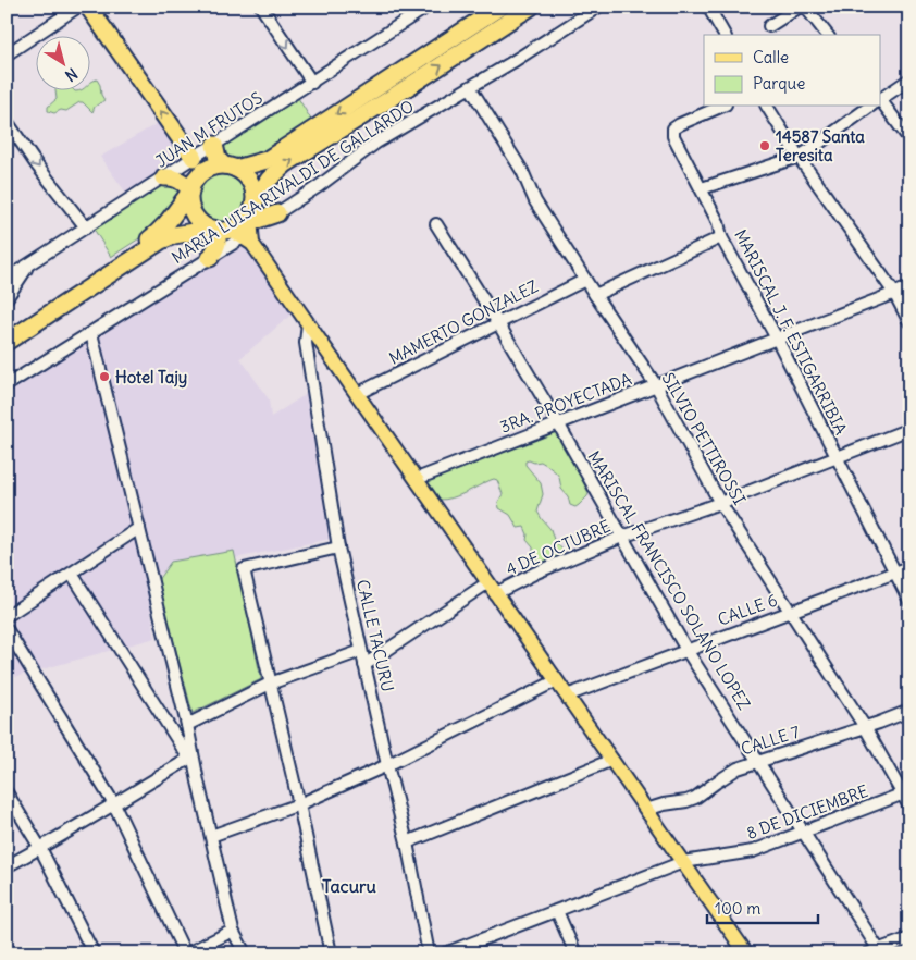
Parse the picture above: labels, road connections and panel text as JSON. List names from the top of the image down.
{
  "streets": {
    "street": [
      "JUAN M FRUTOS",
      "MARIA LUISA RIVALDI DE GALLARDO",
      "MAMERTO GONZALEZ",
      "MARISCAL J. F. ESTIGARRIBIA",
      "3RA. PROYECTADA",
      "SILVIO PETTIROSSI",
      "4 DE OCTUBRE",
      "MARISCAL FRANCISCO SOLANO LOPEZ",
      "CALLE 6",
      "CALLE TACURU",
      "CALLE 7",
      "8 DE DICIEMBRE"
    ]
  },
  "crossings": [
    ["MARIA LUISA RIVALDI DE GALLARDO", "SILVIO PETTIROSSI"],
    ["MAMERTO GONZALEZ", "SILVIO PETTIROSSI"],
    ["MAMERTO GONZALEZ", "MARISCAL FRANCISCO SOLANO LOPEZ"],
    ["MARISCAL J. F. ESTIGARRIBIA", "3RA. PROYECTADA"],
    ["MARISCAL J. F. ESTIGARRIBIA", "4 DE OCTUBRE"],
    ["MARISCAL J. F. ESTIGARRIBIA", "CALLE 6"],
    ["3RA. PROYECTADA", "SILVIO PETTIROSSI"],
    ["3RA. PROYECTADA", "MARISCAL FRANCISCO SOLANO LOPEZ"],
    ["SILVIO PETTIROSSI", "4 DE OCTUBRE"],
    ["SILVIO PETTIROSSI", "CALLE 6"],
    ["SILVIO PETTIROSSI", "CALLE 7"],
    ["SILVIO PETTIROSSI", "8 DE DICIEMBRE"],
    ["4 DE OCTUBRE", "MARISCAL FRANCISCO SOLANO LOPEZ"],
    ["4 DE OCTUBRE", "CALLE TACURU"],
    ["MARISCAL FRANCISCO SOLANO LOPEZ", "CALLE 6"],
    ["MARISCAL FRANCISCO SOLANO LOPEZ", "CALLE 7"],
    ["MARISCAL FRANCISCO SOLANO LOPEZ", "8 DE DICIEMBRE"]
  ],
  "districts": ["Tacuru"],
  "places": ["14587 Santa Teresita", "Hotel Tajy"],
  "legend": ["Calle", "Parque"],
  "scale_bar": "100 m",
  "north": "bottom right"
}
